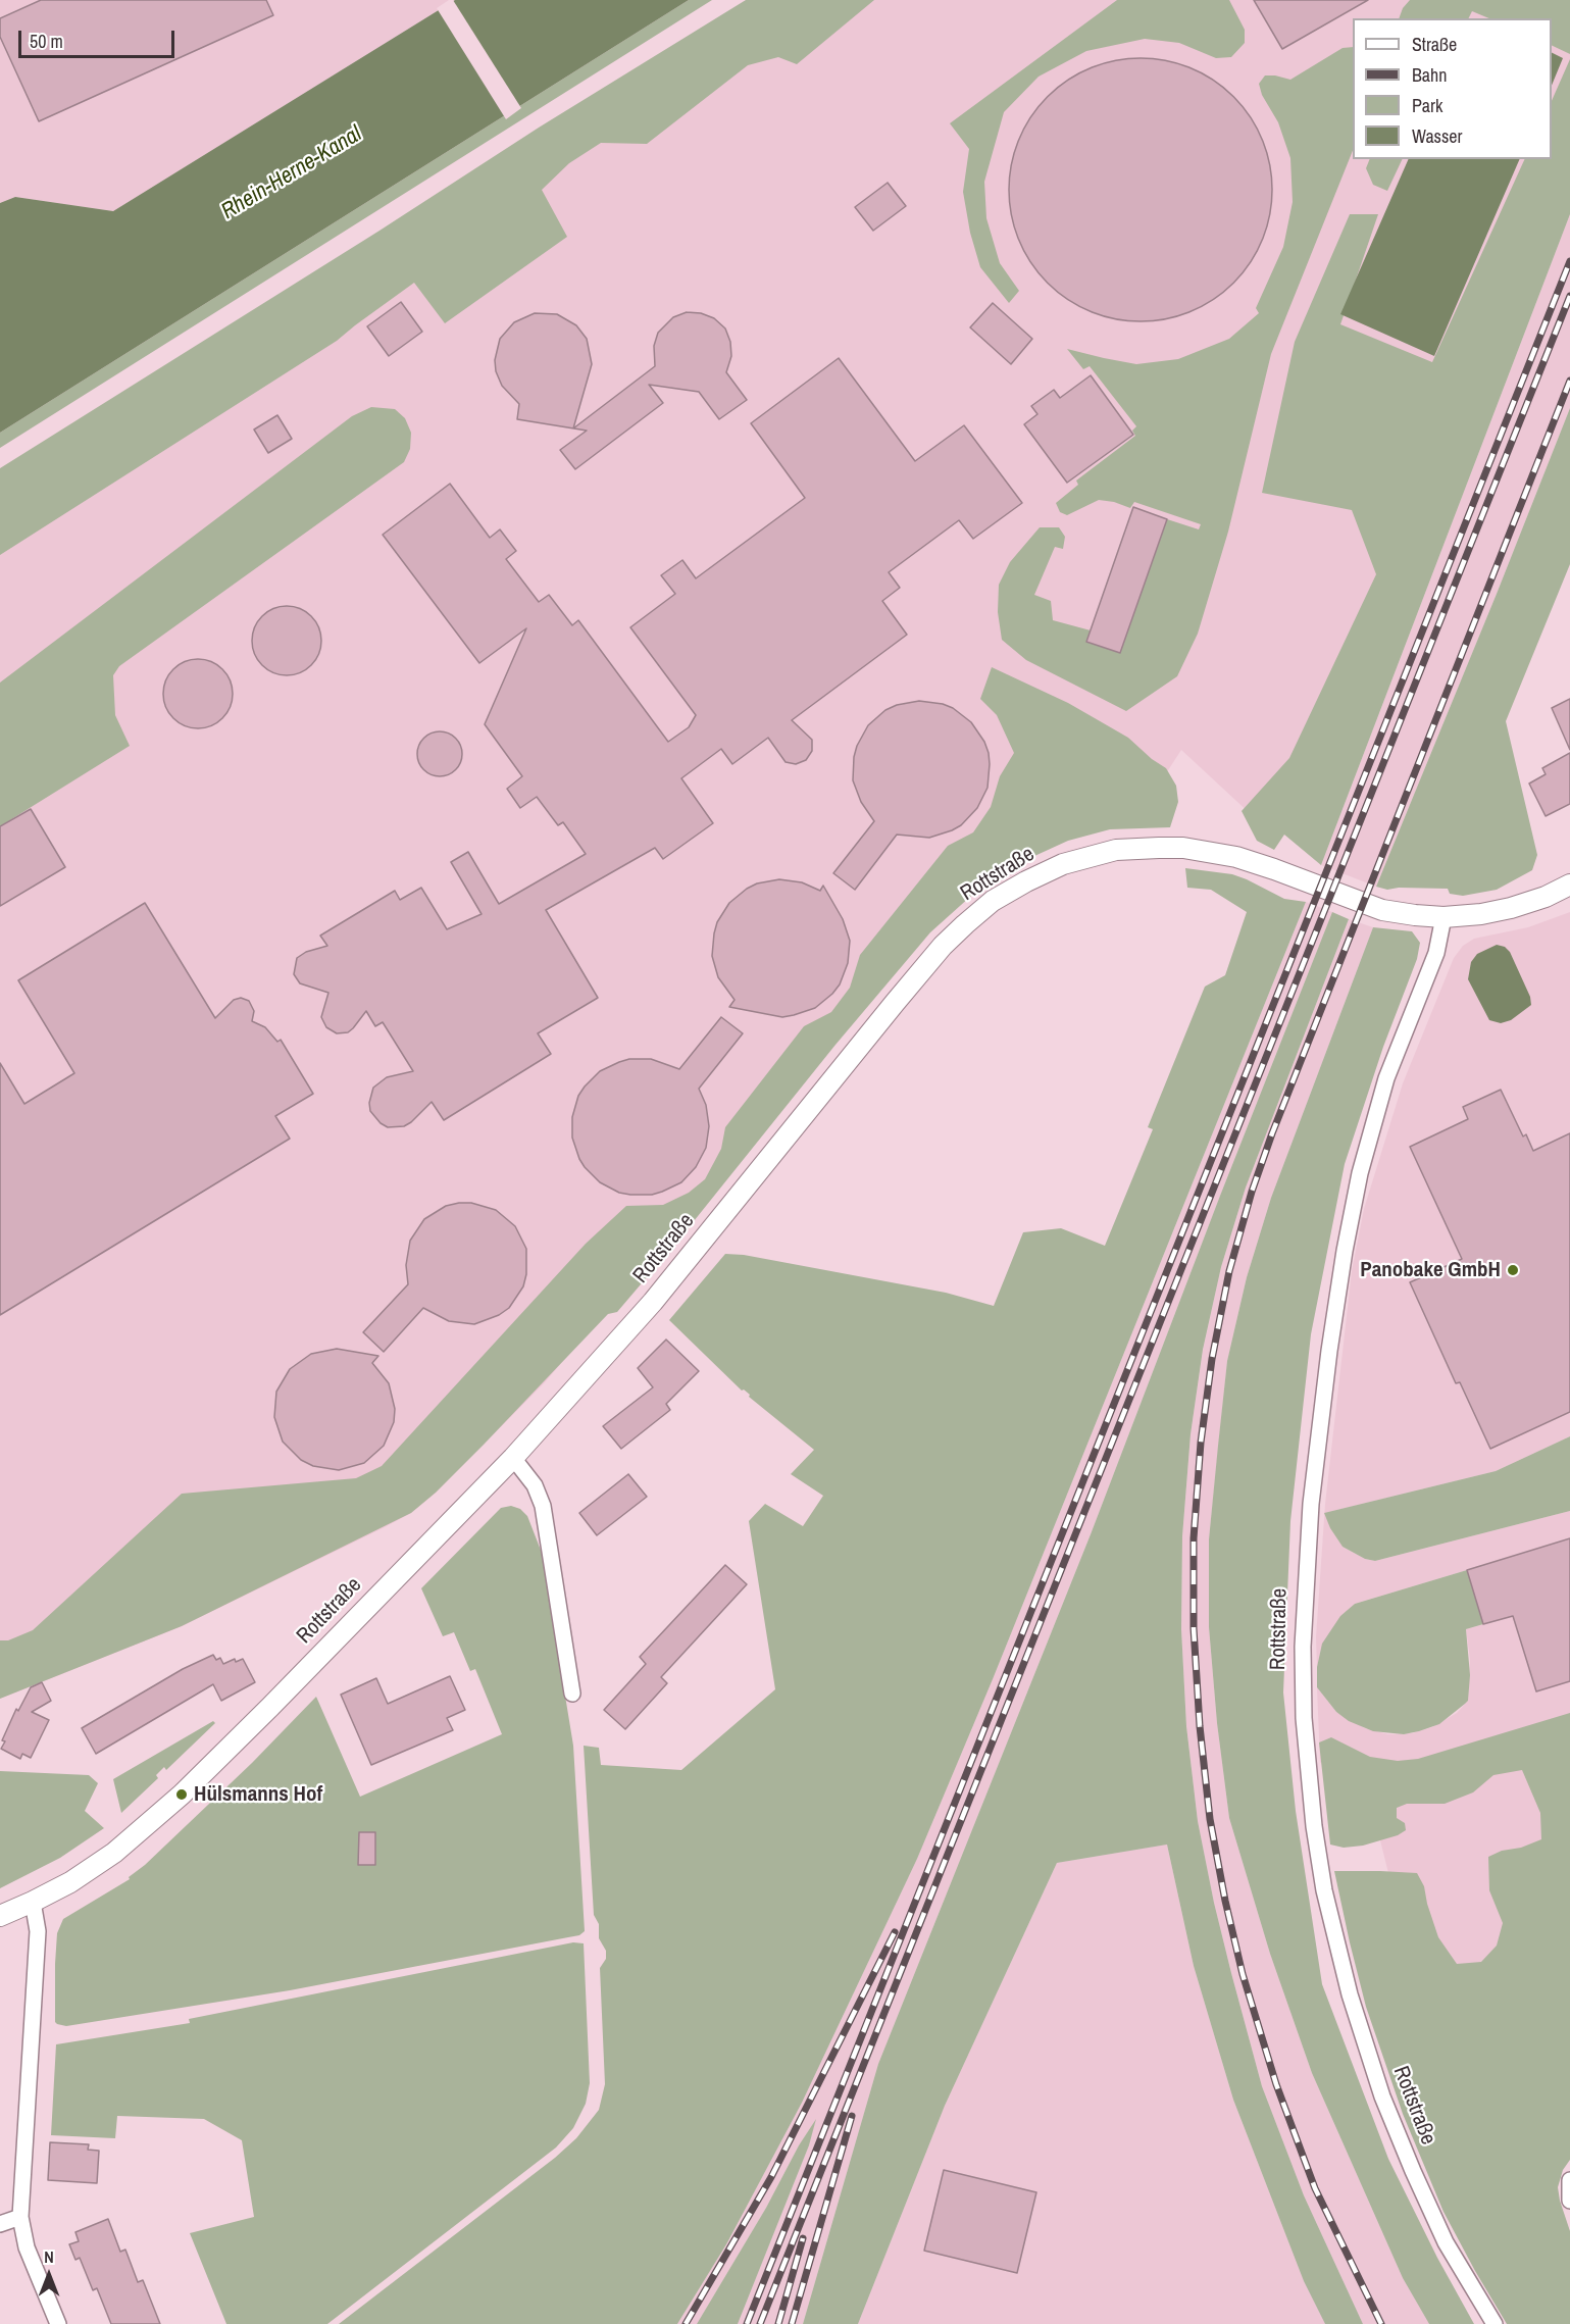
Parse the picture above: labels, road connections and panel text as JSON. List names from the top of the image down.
{
  "streets": {
    "street": ["Rottstraße"]
  },
  "water": ["Rhein-Herne-Kanal"],
  "places": ["Panobake GmbH", "Hülsmanns Hof"],
  "legend": [
    "Straße",
    "Bahn",
    "Park",
    "Wasser"
  ],
  "scale_bar": "50 m",
  "north": "top"
}
